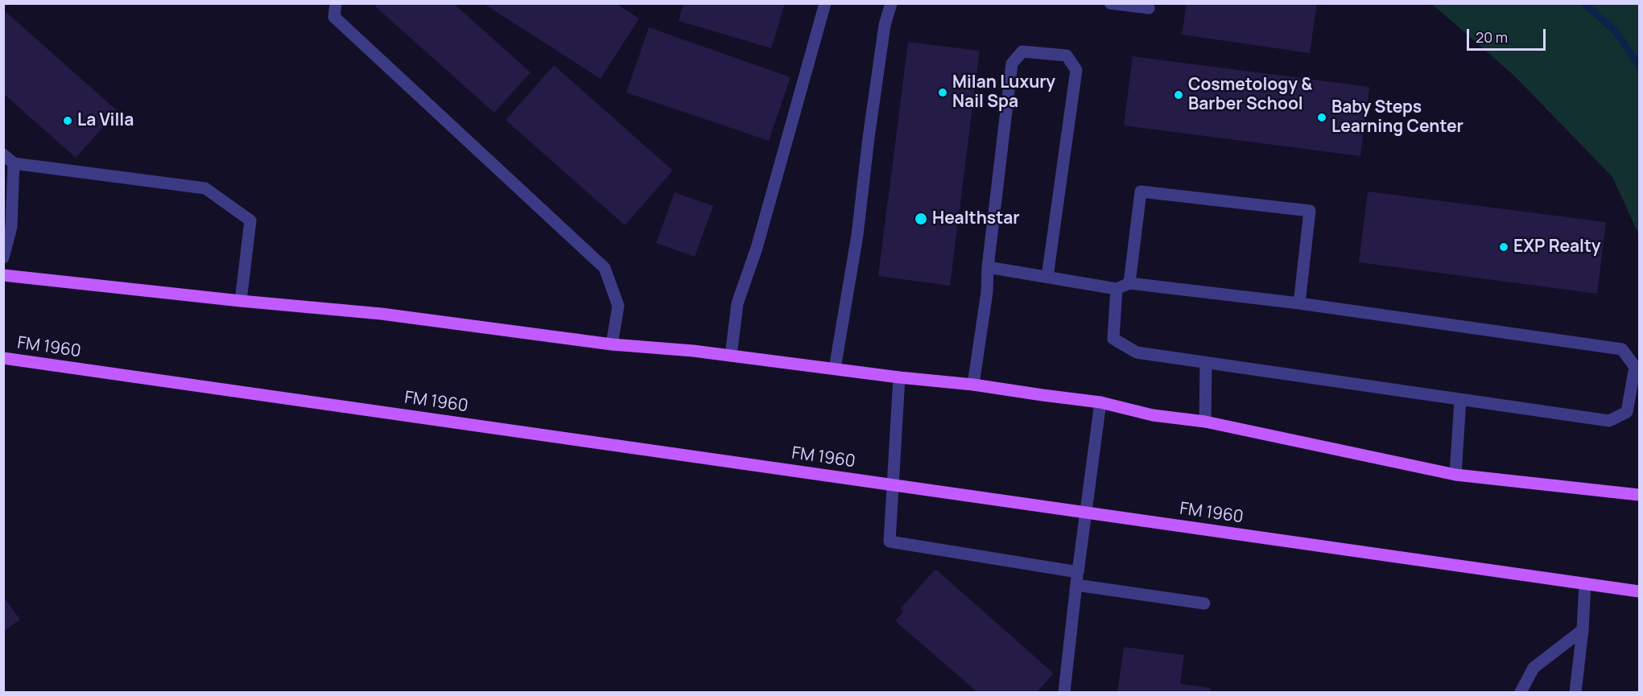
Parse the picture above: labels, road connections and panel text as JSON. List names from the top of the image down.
{
  "streets": {
    "main road": ["FM 1960"]
  },
  "places": [
    "Milan Luxury Nail Spa",
    "Cosmetology & Barber School",
    "Baby Steps Learning Center",
    "La Villa",
    "Healthstar",
    "EXP Realty"
  ],
  "scale_bar": "20 m"
}
